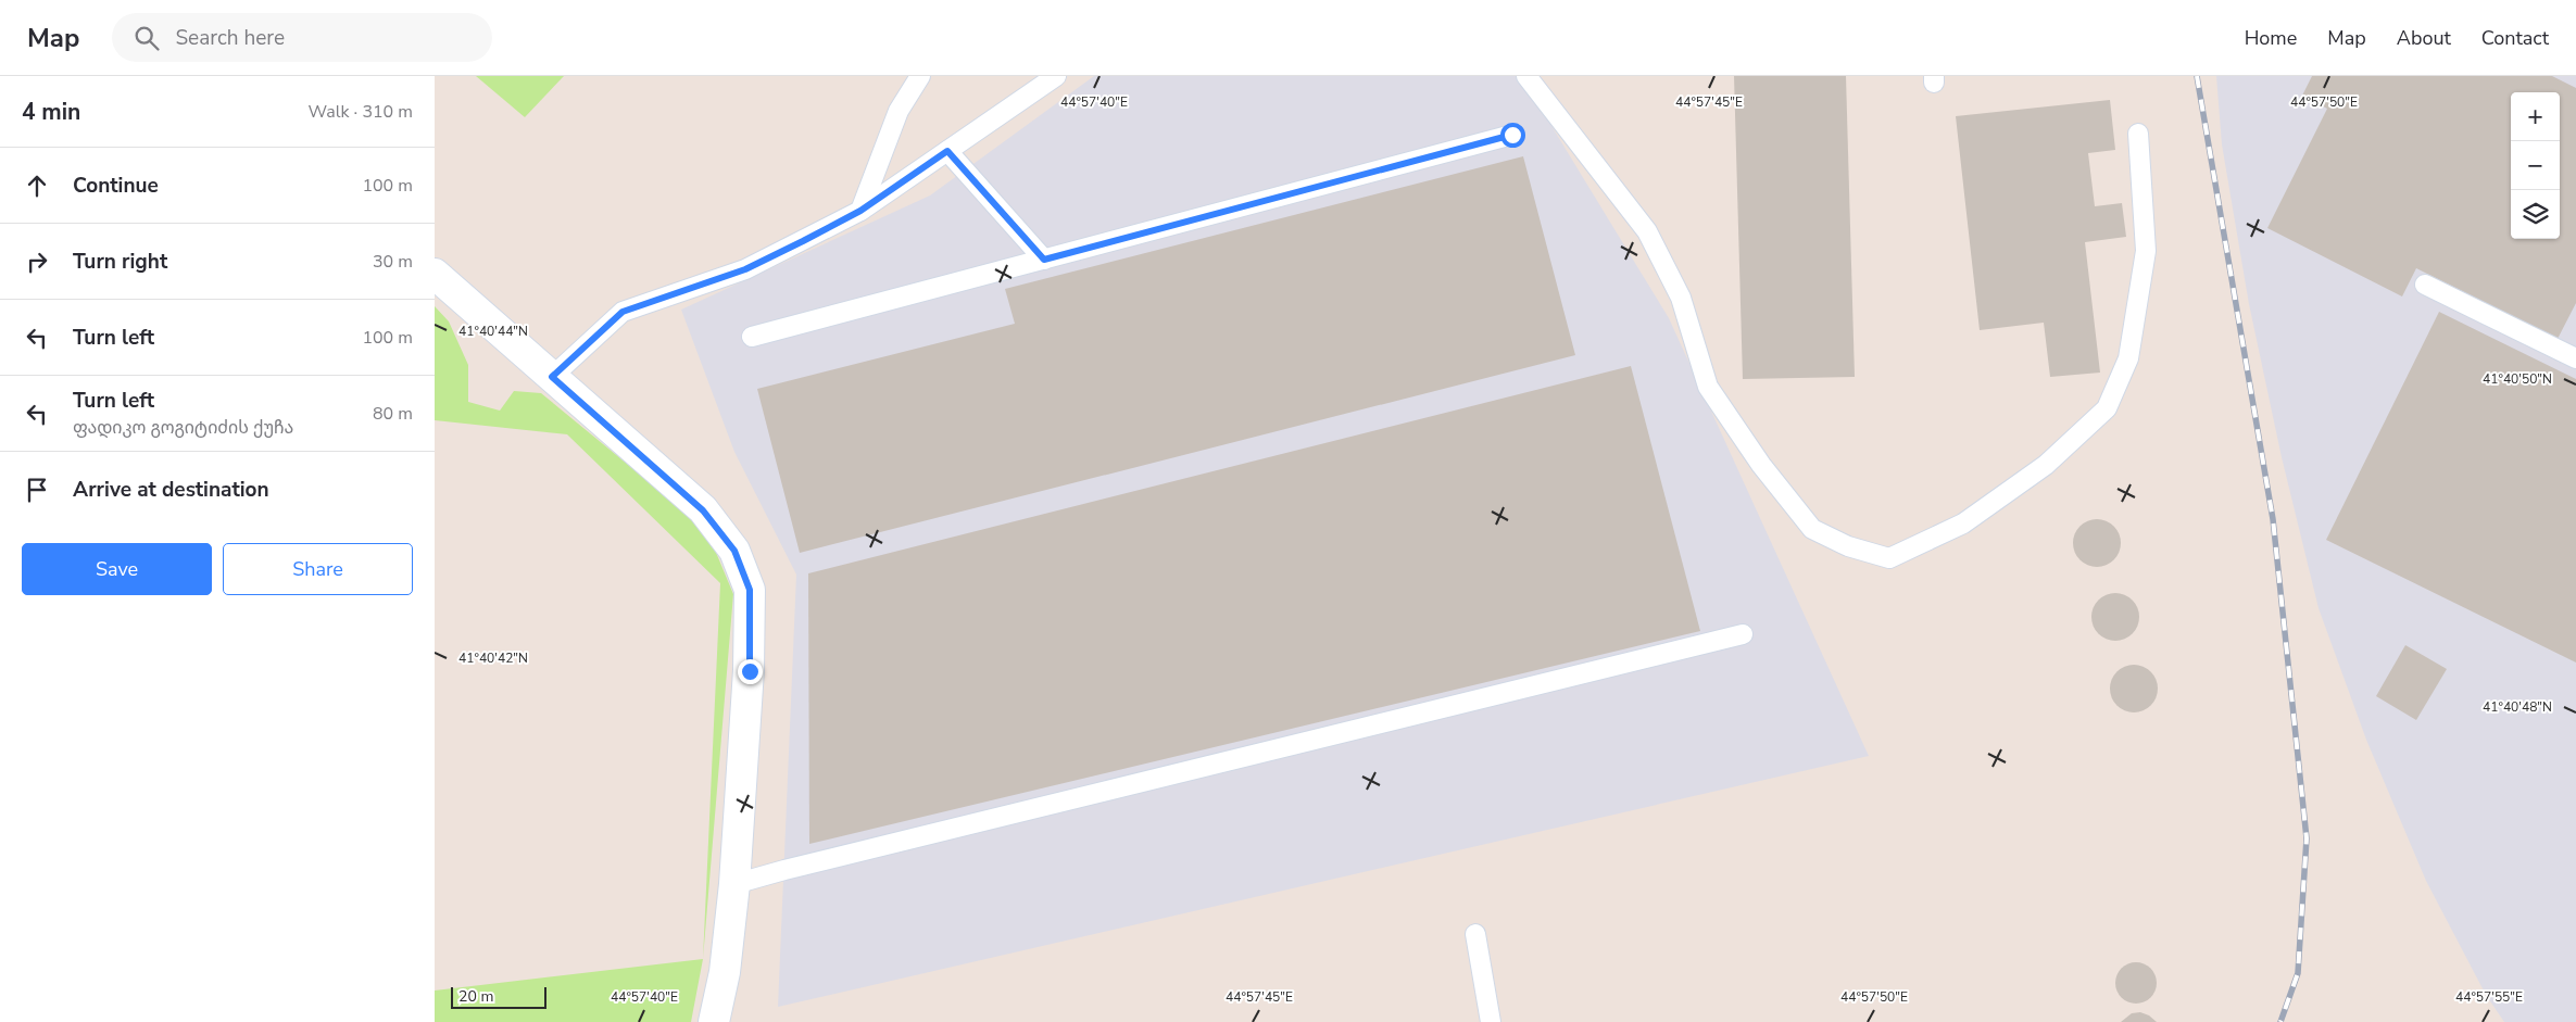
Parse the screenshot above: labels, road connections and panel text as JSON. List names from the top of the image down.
{
  "scale_bar": "20 m",
  "page": {
    "header": "Map",
    "search": "Search here",
    "nav": [
      "Home",
      "Map",
      "About",
      "Contact"
    ],
    "heading": ["4 min", "Walk · 310 m"],
    "map_buttons": ["+", "−"],
    "list": [
      ["Continue", "100 m"],
      ["Turn right", "30 m"],
      ["Turn left", "100 m"],
      ["Turn left", "ფადიკო გოგიტიძის ქუჩა", "80 m"],
      "Arrive at destination"
    ],
    "buttons": ["Save", "Share"],
    "scale": "20 m"
  },
  "coordinates": [
    "44°57'40\"E",
    "44°57'45\"E",
    "44°57'50\"E",
    "41°40'44\"N",
    "41°40'50\"N",
    "41°40'42\"N",
    "41°40'48\"N",
    "44°57'55\"E"
  ]
}
